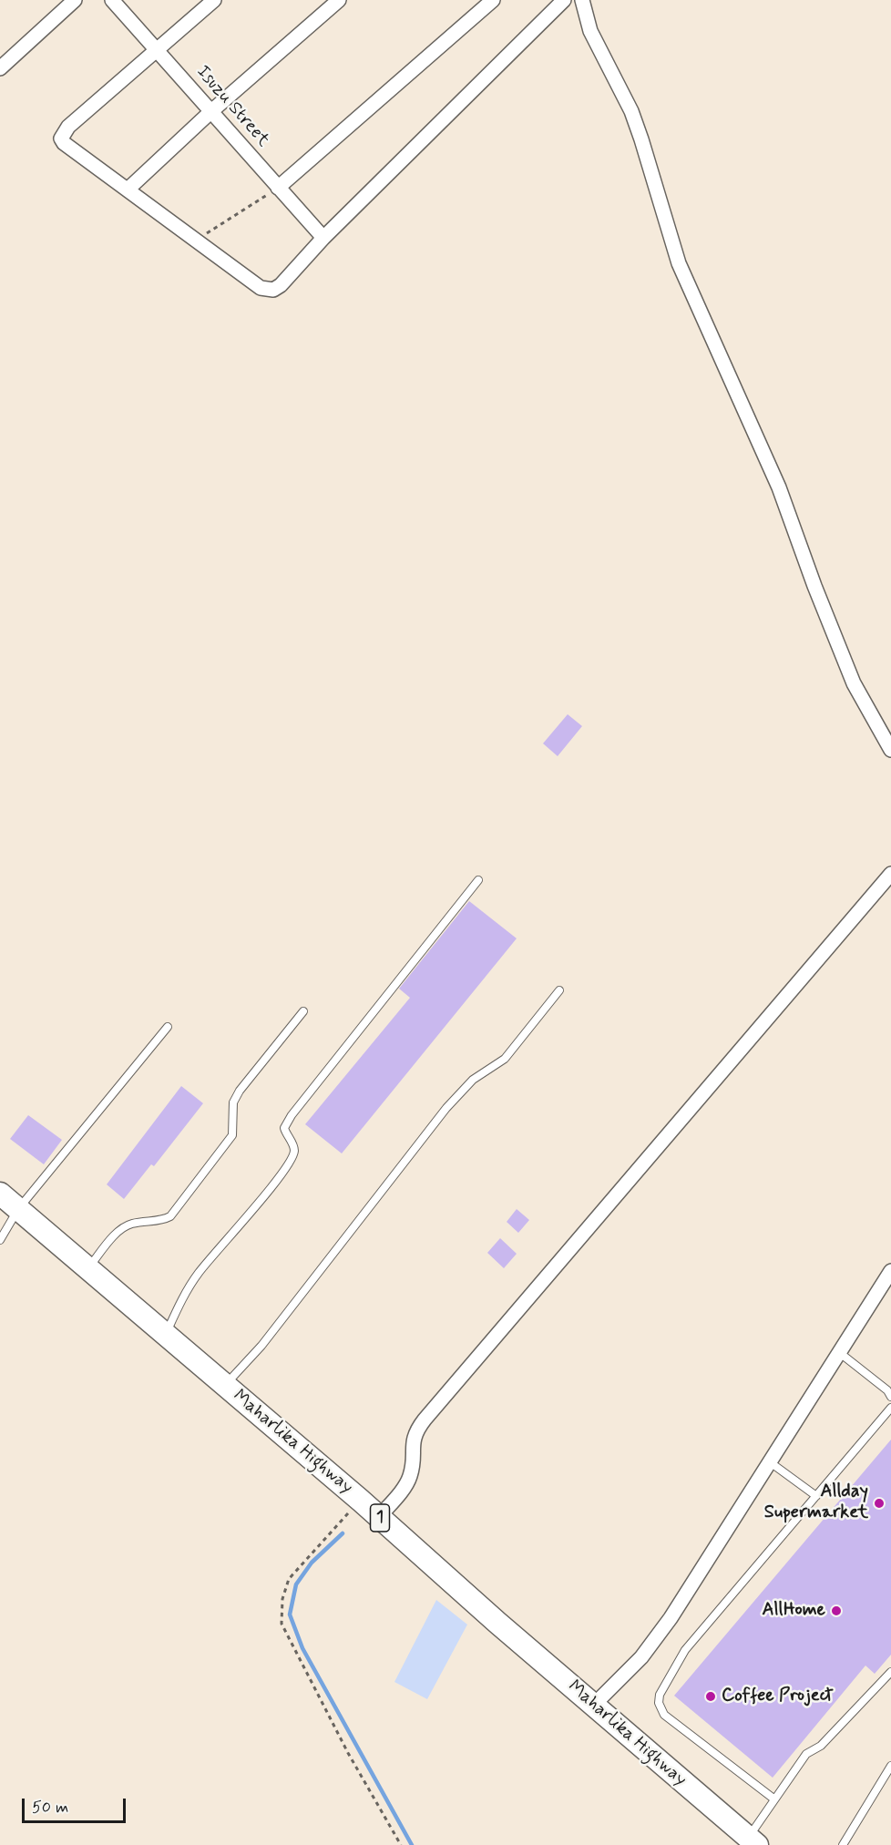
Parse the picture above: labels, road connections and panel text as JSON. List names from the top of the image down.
{
  "streets": {
    "main road": ["Maharlika Highway", "1"],
    "street": ["Isuzu Street"]
  },
  "places": ["Allday Supermarket", "AllHome", "Coffee Project"],
  "scale_bar": "50 m"
}
